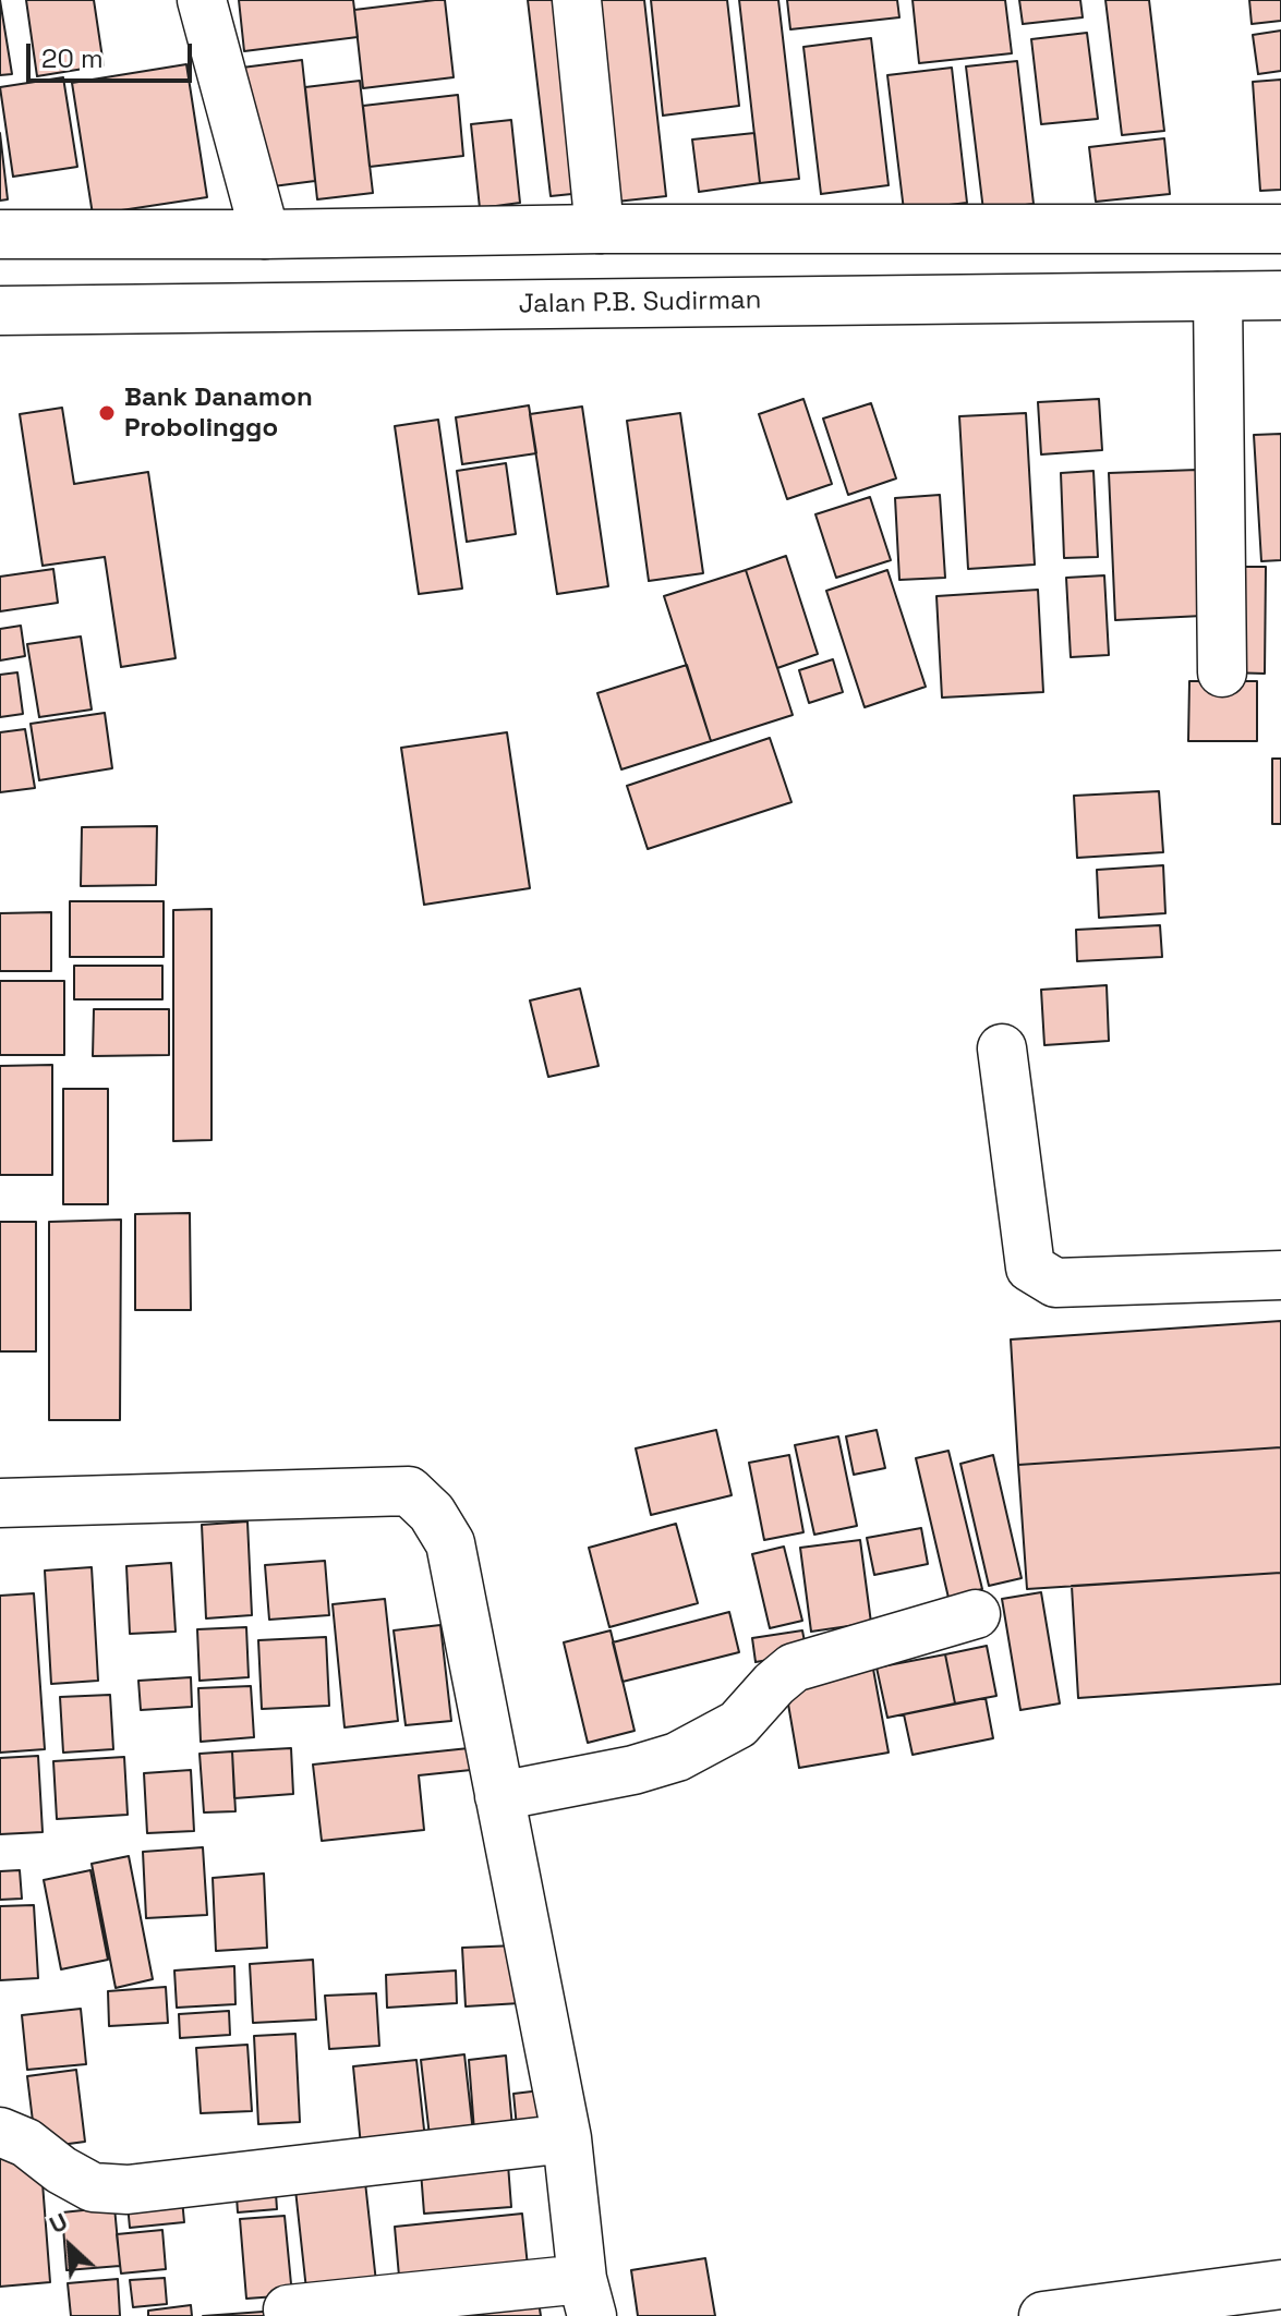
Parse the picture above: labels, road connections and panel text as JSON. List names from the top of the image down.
{
  "streets": {
    "street": ["Jalan P.B. Sudirman"]
  },
  "places": ["Bank Danamon Probolinggo"],
  "scale_bar": "20 m",
  "north": "top left"
}
